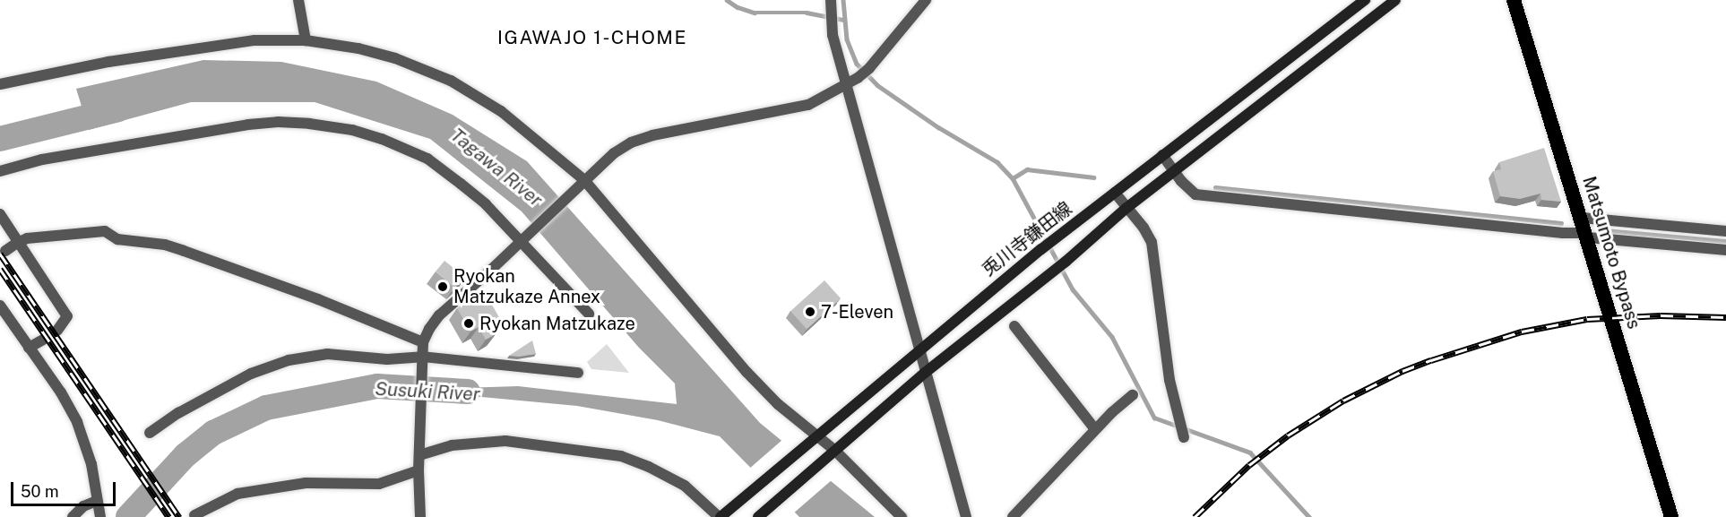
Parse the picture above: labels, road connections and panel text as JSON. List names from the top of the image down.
{
  "streets": {
    "highway": ["Matsumoto Bypass"],
    "main road": ["兎川寺鎌田線"]
  },
  "districts": ["IGAWAJO 1-CHOME"],
  "water": ["Tagawa River", "Susuki River"],
  "places": ["Ryokan Matzukaze Annex", "7-Eleven", "Ryokan Matzukaze"],
  "scale_bar": "50 m"
}
